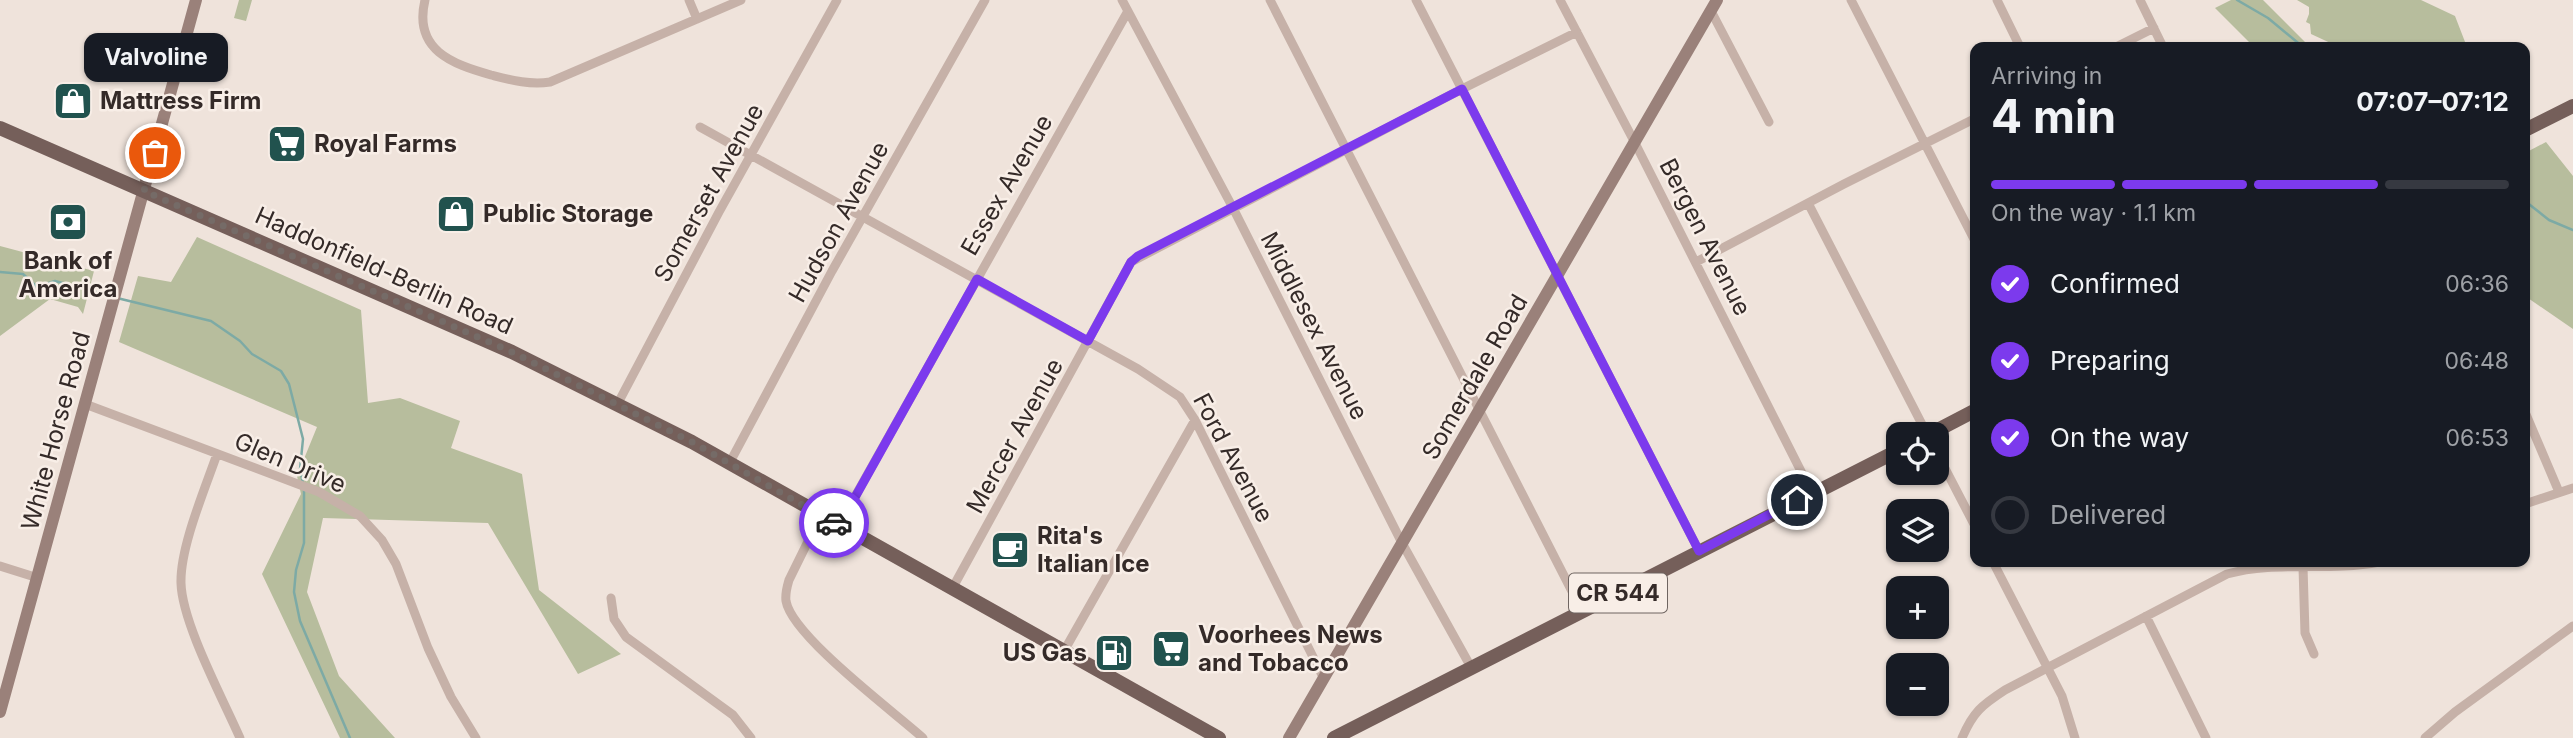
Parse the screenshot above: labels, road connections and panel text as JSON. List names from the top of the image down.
{
  "streets": {
    "main road": [
      "Haddonfield-Berlin Road",
      "Somerdale Road",
      "White Horse Road",
      "CR 544"
    ],
    "street": [
      "Essex Avenue",
      "Somerset Avenue",
      "Hudson Avenue",
      "Bergen Avenue",
      "Middlesex Avenue",
      "Mercer Avenue",
      "Ford Avenue",
      "Glen Drive"
    ]
  },
  "crossings": [
    ["Essex Avenue", "Haddonfield-Berlin Road"],
    ["Essex Avenue", "Middlesex Avenue"],
    ["Essex Avenue", "Ford Avenue"],
    ["Somerset Avenue", "Haddonfield-Berlin Road"],
    ["Somerset Avenue", "Ford Avenue"],
    ["Hudson Avenue", "Haddonfield-Berlin Road"],
    ["Hudson Avenue", "Ford Avenue"],
    ["Bergen Avenue", "Somerdale Road"],
    ["Bergen Avenue", "Mercer Avenue"],
    ["Bergen Avenue", "CR 544"],
    ["Haddonfield-Berlin Road", "White Horse Road"],
    ["Haddonfield-Berlin Road", "Mercer Avenue"],
    ["Middlesex Avenue", "Somerdale Road"],
    ["Middlesex Avenue", "Mercer Avenue"],
    ["Middlesex Avenue", "CR 544"],
    ["Somerdale Road", "Ford Avenue"],
    ["White Horse Road", "Glen Drive"],
    ["Mercer Avenue", "Ford Avenue"]
  ],
  "places": {
    "shop": ["Mattress Firm", "Public Storage"],
    "supermarket": ["Royal Farms", "Voorhees News and Tobacco"],
    "other": ["Valvoline"],
    "bank": ["Bank of America"],
    "cafe": ["Rita's Italian Ice"],
    "fuel station": ["US Gas"]
  },
  "page": {
    "bubble": "Valvoline",
    "heading": ["4 min", "Arriving in", "07:07–07:12"],
    "bar": "On the way · 1.1 km",
    "list": [
      ["Confirmed", "06:36"],
      ["Preparing", "06:48"],
      ["On the way", "06:53"],
      "Delivered"
    ],
    "map_buttons": ["+", "−"]
  }
}
